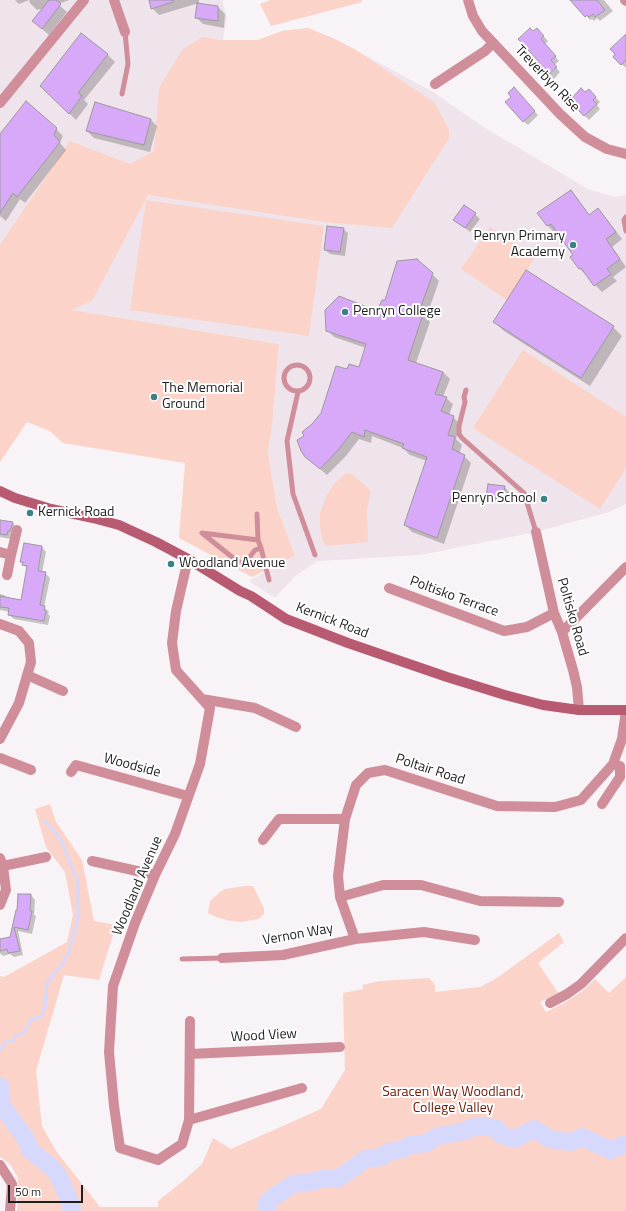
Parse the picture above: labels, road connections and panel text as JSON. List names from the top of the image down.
{
  "streets": {
    "street": [
      "Treverbyn Rise",
      "Poltisko Terrace",
      "Poltisko Road",
      "Kernick Road",
      "Woodside",
      "Poltair Road",
      "Woodland Avenue",
      "Vernon Way",
      "Wood View"
    ]
  },
  "crossings": [
    ["Poltisko Terrace", "Poltisko Road"],
    ["Poltisko Road", "Kernick Road"],
    ["Kernick Road", "Poltair Road"],
    ["Kernick Road", "Woodland Avenue"],
    ["Woodside", "Woodland Avenue"],
    ["Poltair Road", "Vernon Way"],
    ["Woodland Avenue", "Wood View"]
  ],
  "parks": ["Saracen Way Woodland, College Valley"],
  "places": [
    "Penryn Primary Academy",
    "Penryn College",
    "The Memorial Ground",
    "Penryn School",
    "Kernick Road",
    "Woodland Avenue"
  ],
  "scale_bar": "50 m"
}
